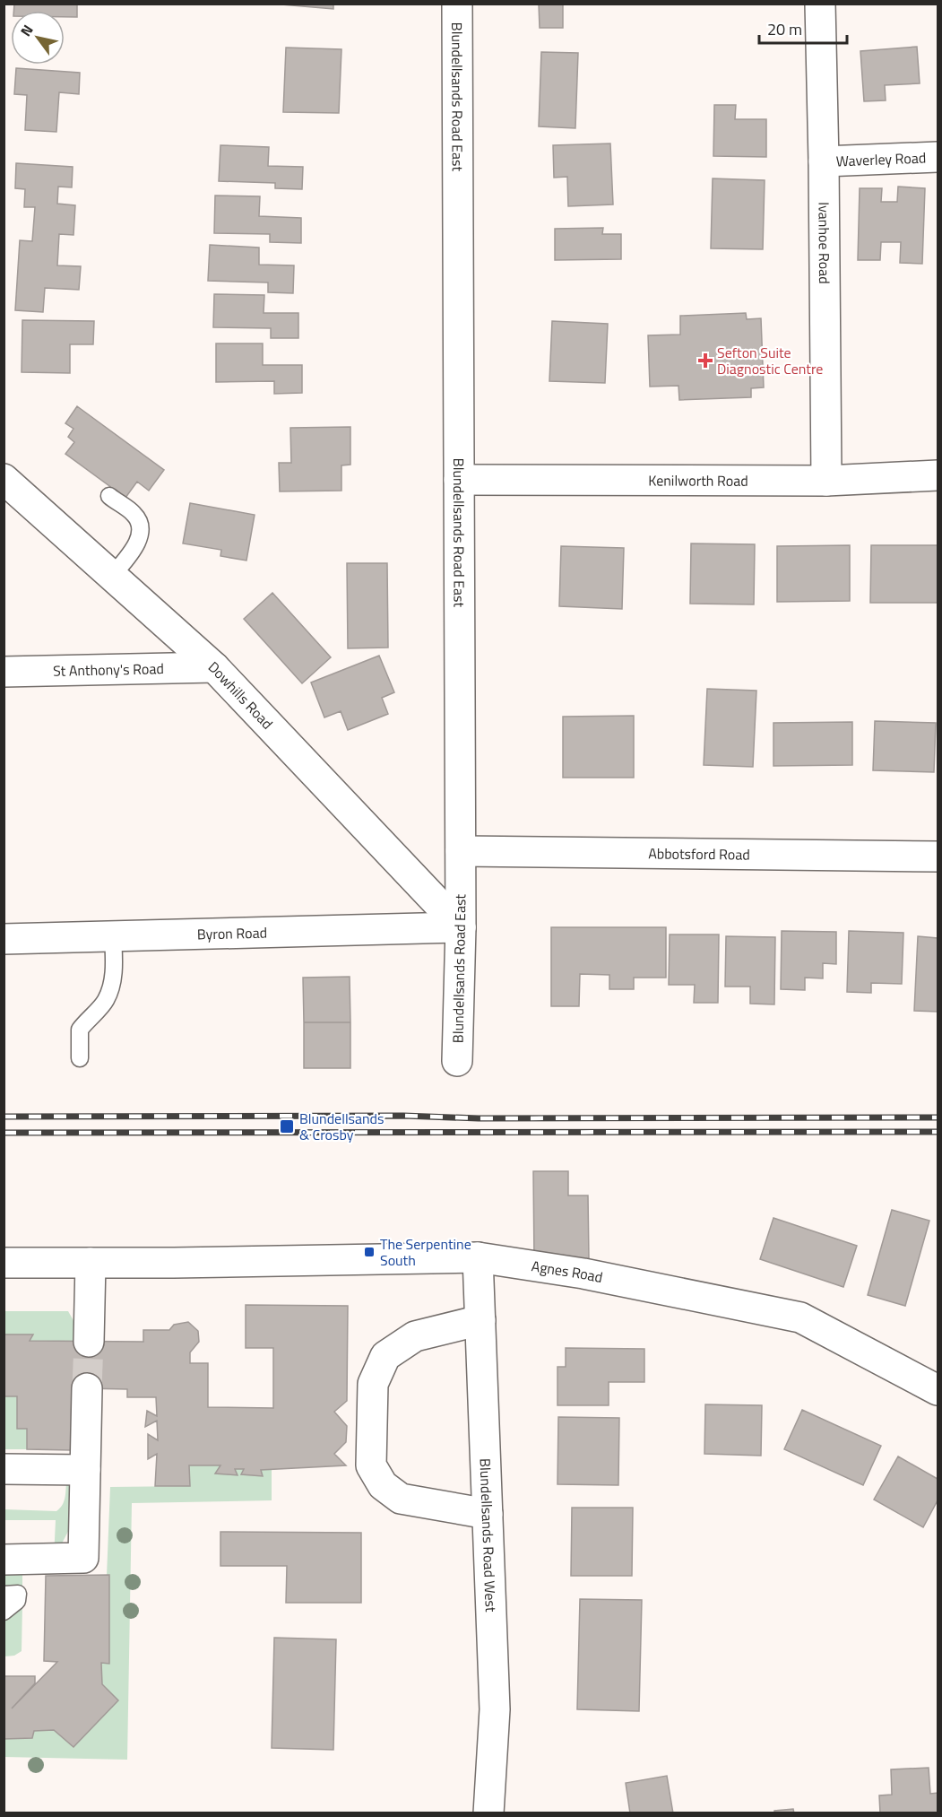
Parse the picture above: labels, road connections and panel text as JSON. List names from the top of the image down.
{
  "streets": {
    "street": [
      "Blundellsands Road East",
      "Waverley Road",
      "Ivanhoe Road",
      "Kenilworth Road",
      "St Anthony's Road",
      "Dowhills Road",
      "Abbotsford Road",
      "Byron Road",
      "Agnes Road",
      "Blundellsands Road West"
    ]
  },
  "crossings": [
    ["Blundellsands Road East", "Kenilworth Road"],
    ["Blundellsands Road East", "Dowhills Road"],
    ["Blundellsands Road East", "Abbotsford Road"],
    ["Blundellsands Road East", "Byron Road"],
    ["Waverley Road", "Ivanhoe Road"],
    ["Ivanhoe Road", "Kenilworth Road"],
    ["St Anthony's Road", "Dowhills Road"],
    ["Dowhills Road", "Byron Road"],
    ["Agnes Road", "Blundellsands Road West"]
  ],
  "places": {
    "health": ["Sefton Suite Diagnostic Centre"],
    "transit": ["Blundellsands & Crosby", "The Serpentine South"]
  },
  "scale_bar": "20 m",
  "north": "top left"
}
